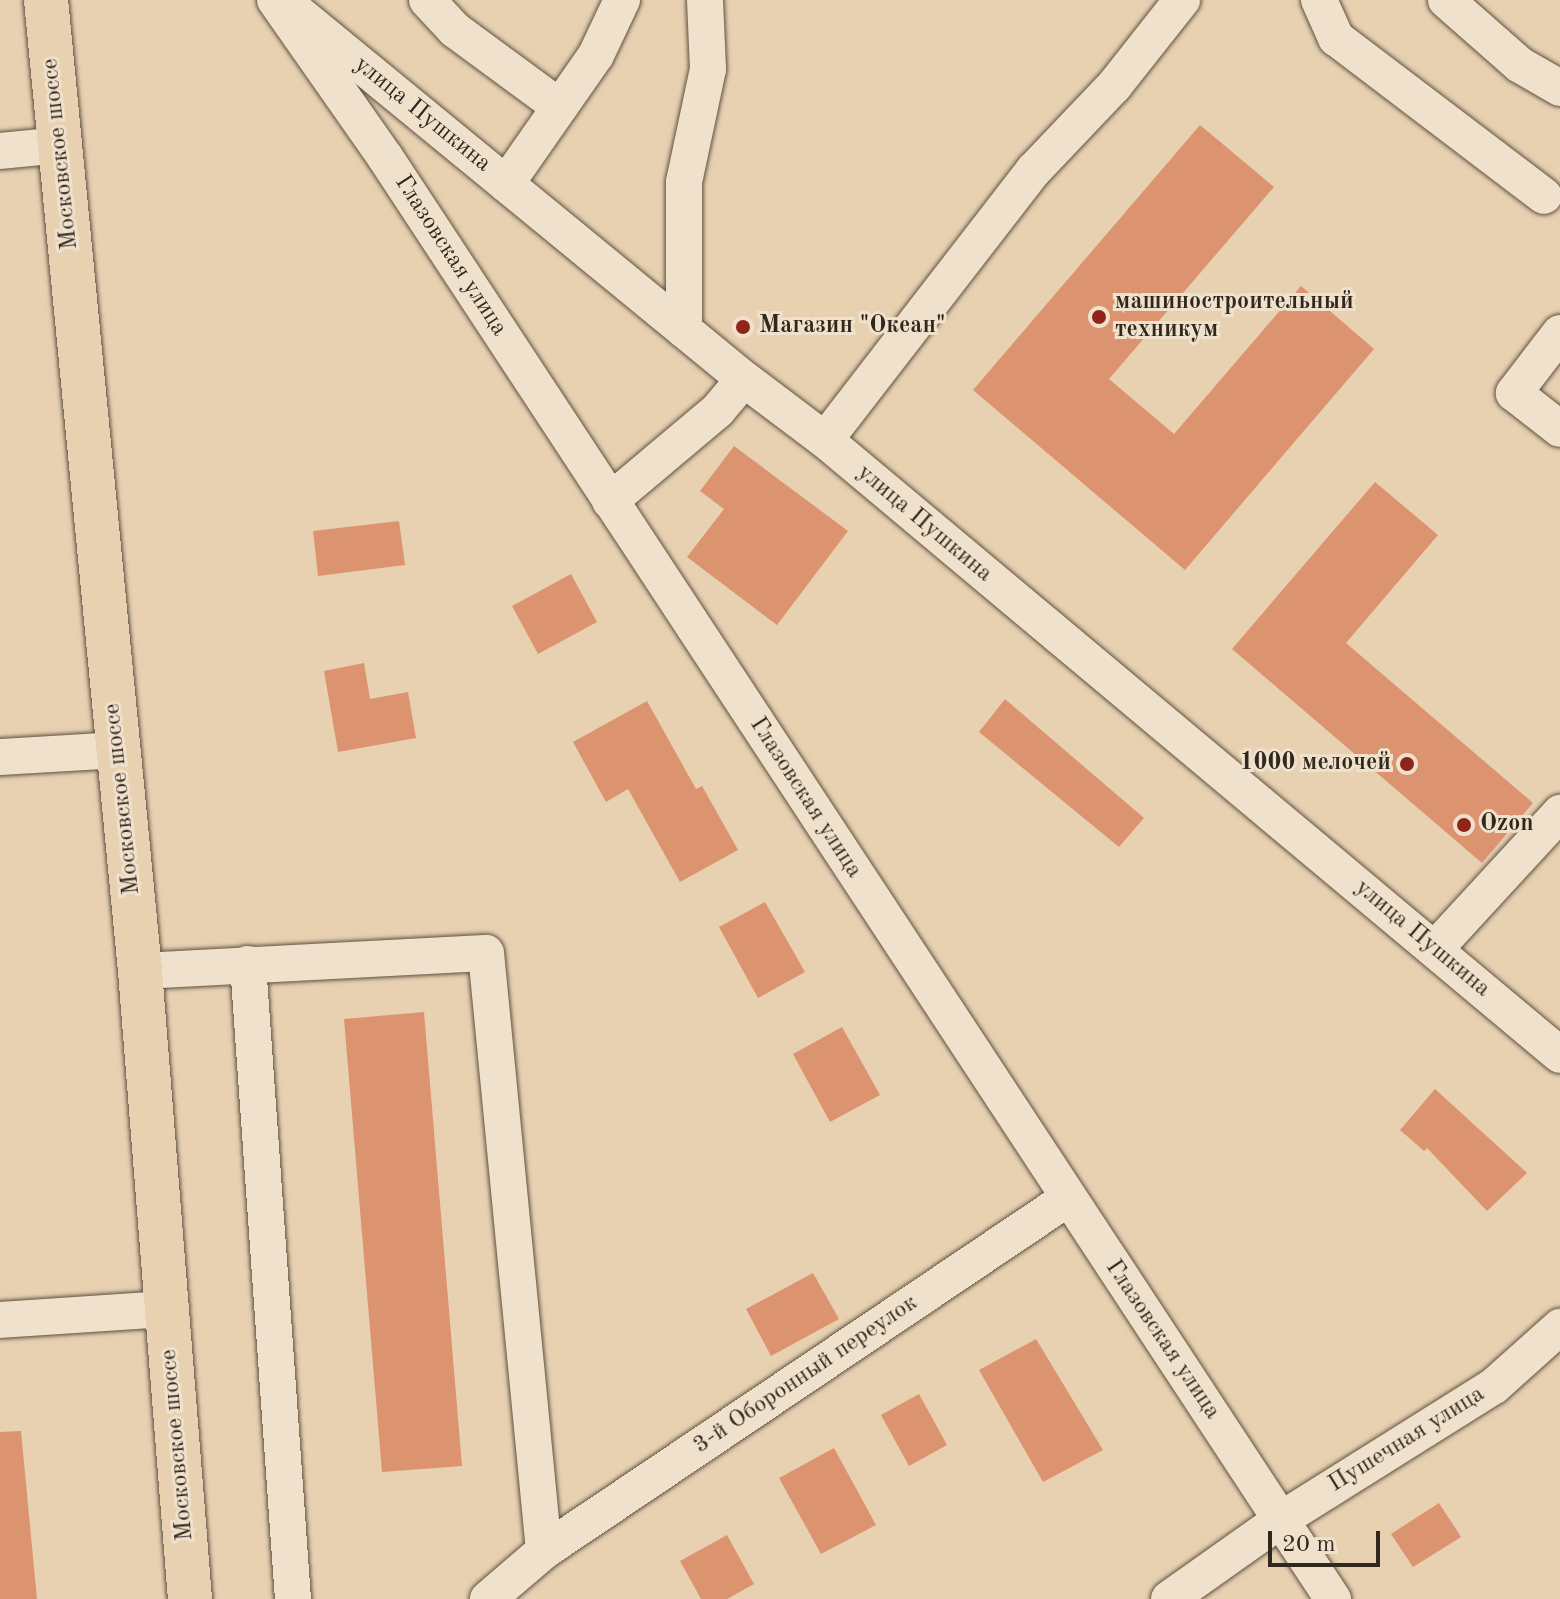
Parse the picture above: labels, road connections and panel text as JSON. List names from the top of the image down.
{
  "streets": {
    "main road": ["Московское шоссе"],
    "street": [
      "улица Пушкина",
      "Глазовская улица",
      "3-й Оборонный переулок",
      "Пушечная улица"
    ]
  },
  "crossings": [
    ["Глазовская улица", "3-й Оборонный переулок"],
    ["Глазовская улица", "Пушечная улица"]
  ],
  "places": [
    "машиностроительный техникум",
    "Магазин \"Океан\"",
    "1000 мелочей",
    "Ozon"
  ],
  "scale_bar": "20 m"
}
